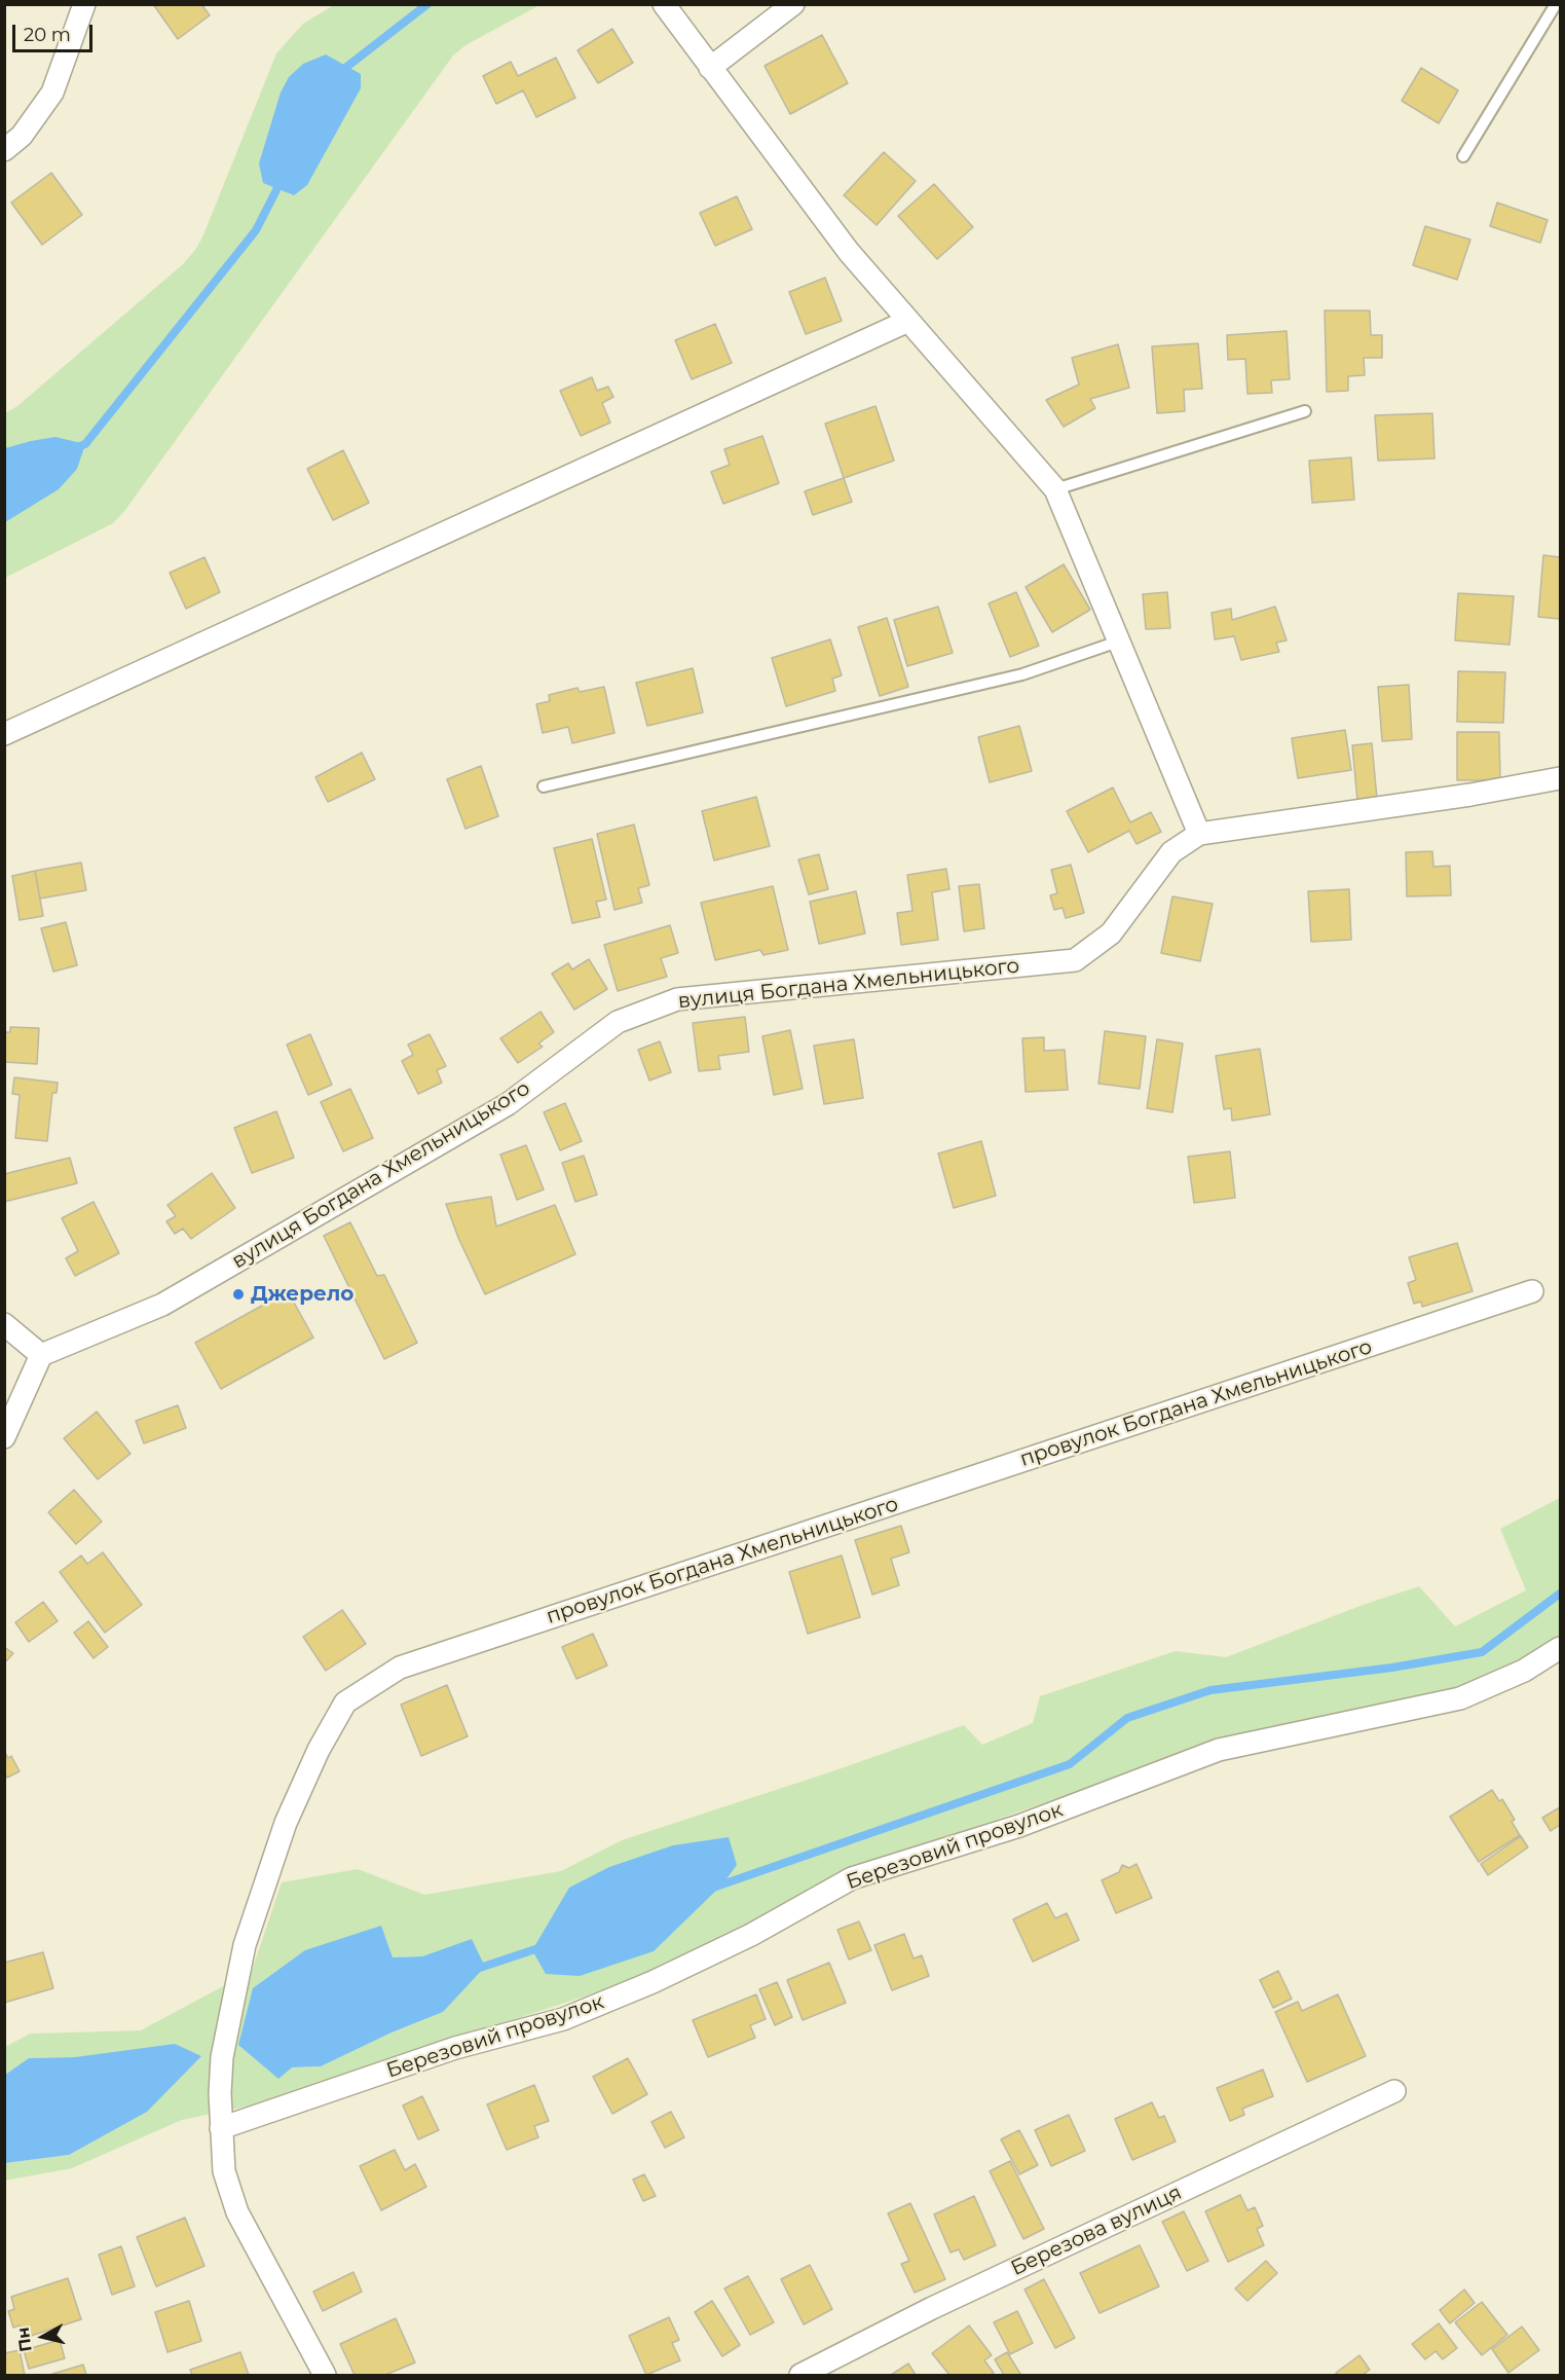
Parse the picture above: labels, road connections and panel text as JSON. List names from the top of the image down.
{
  "streets": {
    "street": [
      "вулиця Богдана Хмельницького",
      "провулок Богдана Хмельницького",
      "Березовий провулок",
      "Березова вулиця"
    ]
  },
  "crossings": [
    ["провулок Богдана Хмельницького", "Березовий провулок"]
  ],
  "places": ["Джерело"],
  "scale_bar": "20 m",
  "north": "left"
}
